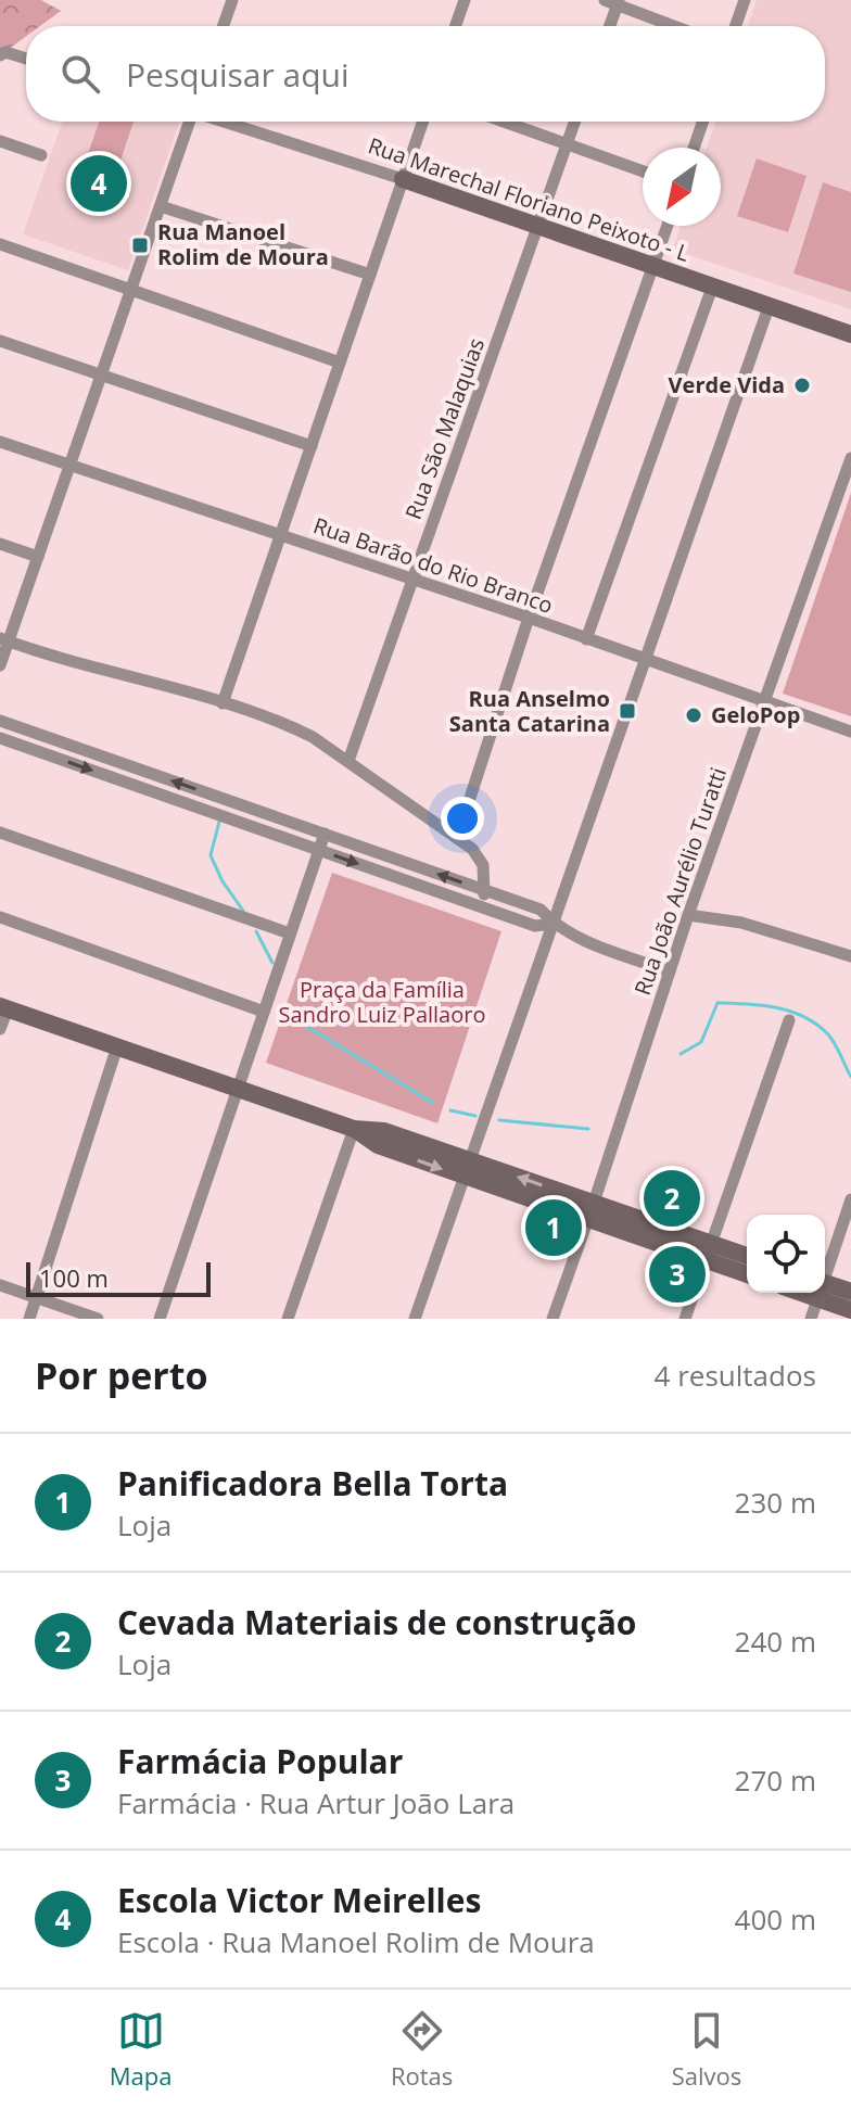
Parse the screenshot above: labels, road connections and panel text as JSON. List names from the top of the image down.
{
  "streets": {
    "street": [
      "Rua Marechal Floriano Peixoto - L",
      "Rua São Malaquias",
      "Rua Barão do Rio Branco",
      "Rua João Aurélio Turatti"
    ]
  },
  "crossings": [
    ["Rua Marechal Floriano Peixoto - L", "Rua São Malaquias"],
    ["Rua São Malaquias", "Rua Barão do Rio Branco"],
    ["Rua Barão do Rio Branco", "Rua João Aurélio Turatti"]
  ],
  "parks": ["Praça da Família Sandro Luiz Pallaoro"],
  "places": {
    "transit": ["Rua Manoel Rolim de Moura", "Rua Anselmo Santa Catarina"],
    "other": ["Verde Vida", "GeloPop"]
  },
  "scale_bar": "100 m",
  "north": "bottom left",
  "page": {
    "search": "Pesquisar aqui",
    "pins": [
      "4",
      "2",
      "1",
      "3"
    ],
    "scale": "100 m",
    "heading": ["Por perto", "4 resultados"],
    "list": [
      {
        "mark": "1",
        "name": "Panificadora Bella Torta",
        "note": "Loja",
        "value": "230 m"
      },
      {
        "mark": "2",
        "name": "Cevada Materiais de construção",
        "note": "Loja",
        "value": "240 m"
      },
      {
        "mark": "3",
        "name": "Farmácia Popular",
        "note": "Farmácia · Rua Artur João Lara",
        "value": "270 m"
      },
      {
        "mark": "4",
        "name": "Escola Victor Meirelles",
        "note": "Escola · Rua Manoel Rolim de Moura",
        "value": "400 m"
      }
    ],
    "nav": ["Mapa", "Rotas", "Salvos"]
  }
}
